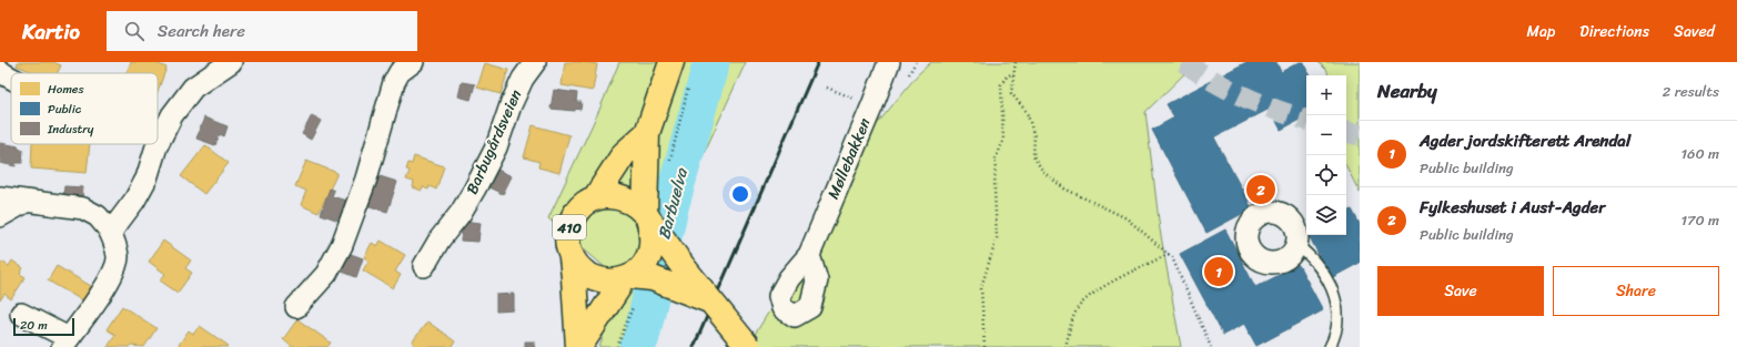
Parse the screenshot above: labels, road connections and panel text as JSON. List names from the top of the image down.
{
  "streets": {
    "main road": ["410"],
    "street": ["Barbugårdsveien", "Møllebakken"]
  },
  "water": ["Barbuelva"],
  "legend": ["Homes", "Public", "Industry"],
  "scale_bar": "20 m",
  "page": {
    "header": "Kartio",
    "search": "Search here",
    "nav": ["Map", "Directions", "Saved"],
    "heading": ["Nearby", "2 results"],
    "map_buttons": ["+", "−"],
    "list": [
      {
        "mark": "1",
        "name": "Agder jordskifterett Arendal",
        "note": "Public building",
        "value": "160 m"
      },
      {
        "mark": "2",
        "name": "Fylkeshuset i Aust-Agder",
        "note": "Public building",
        "value": "170 m"
      }
    ],
    "pins": ["2", "1"],
    "buttons": ["Save", "Share"],
    "scale": "20 m"
  }
}
